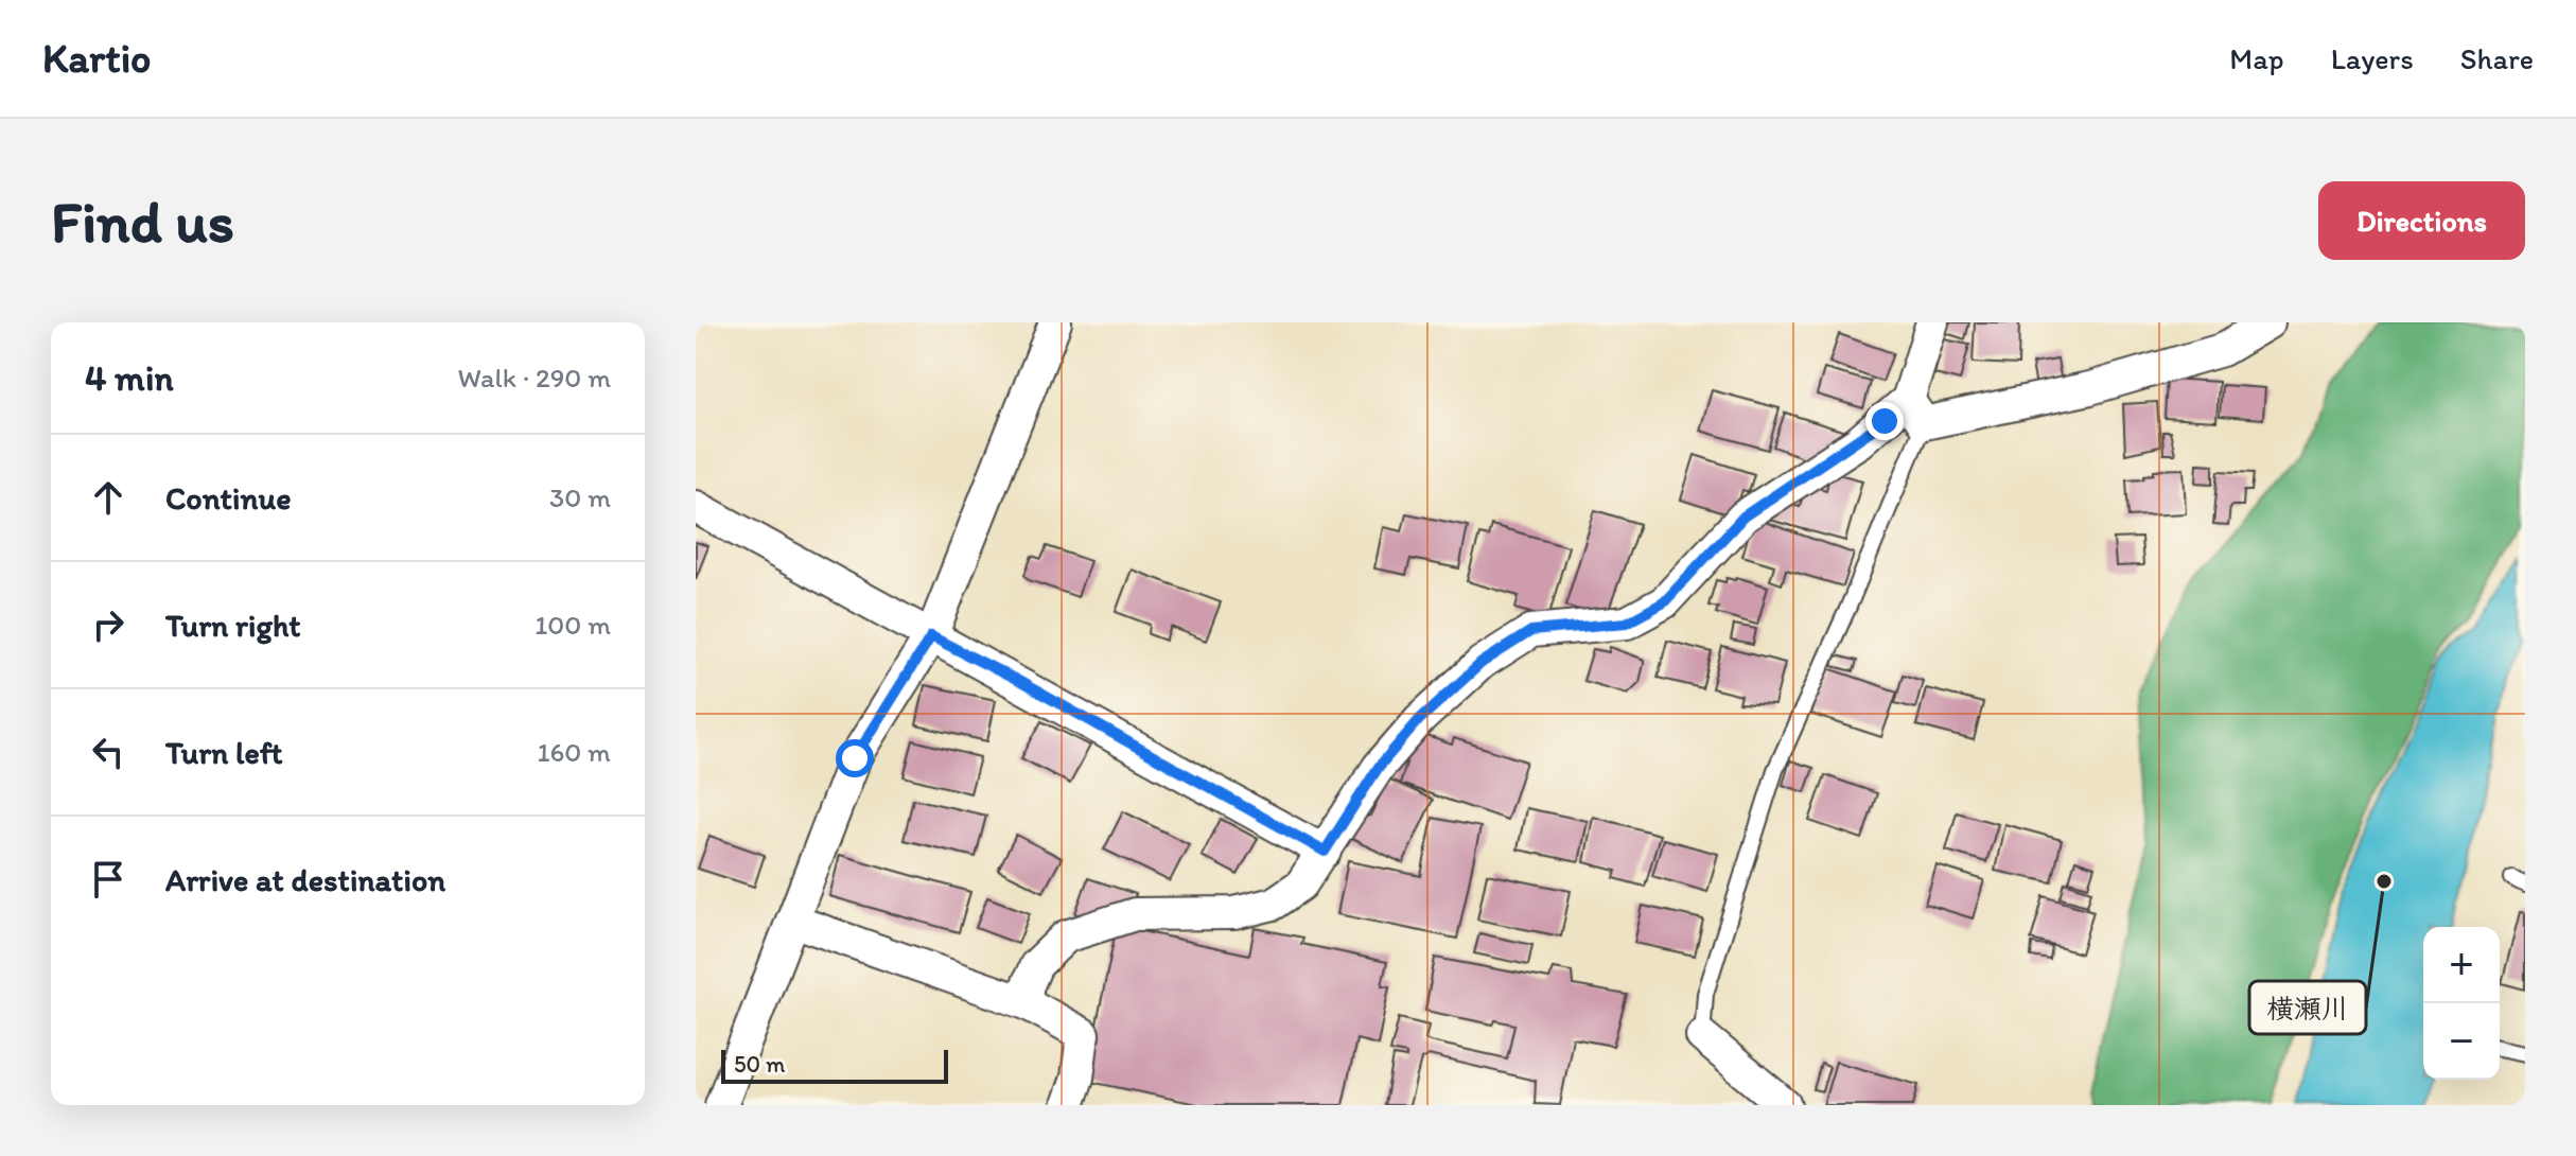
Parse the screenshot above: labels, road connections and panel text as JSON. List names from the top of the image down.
{
  "places": ["横瀬川"],
  "scale_bar": "50 m",
  "page": {
    "header": "Kartio",
    "nav": ["Map", "Layers", "Share"],
    "buttons": "Directions",
    "title": "Find us",
    "heading": ["4 min", "Walk · 290 m"],
    "list": [
      ["Continue", "30 m"],
      ["Turn right", "100 m"],
      ["Turn left", "160 m"],
      "Arrive at destination"
    ],
    "map_buttons": ["+", "−"],
    "scale": "50 m"
  }
}
